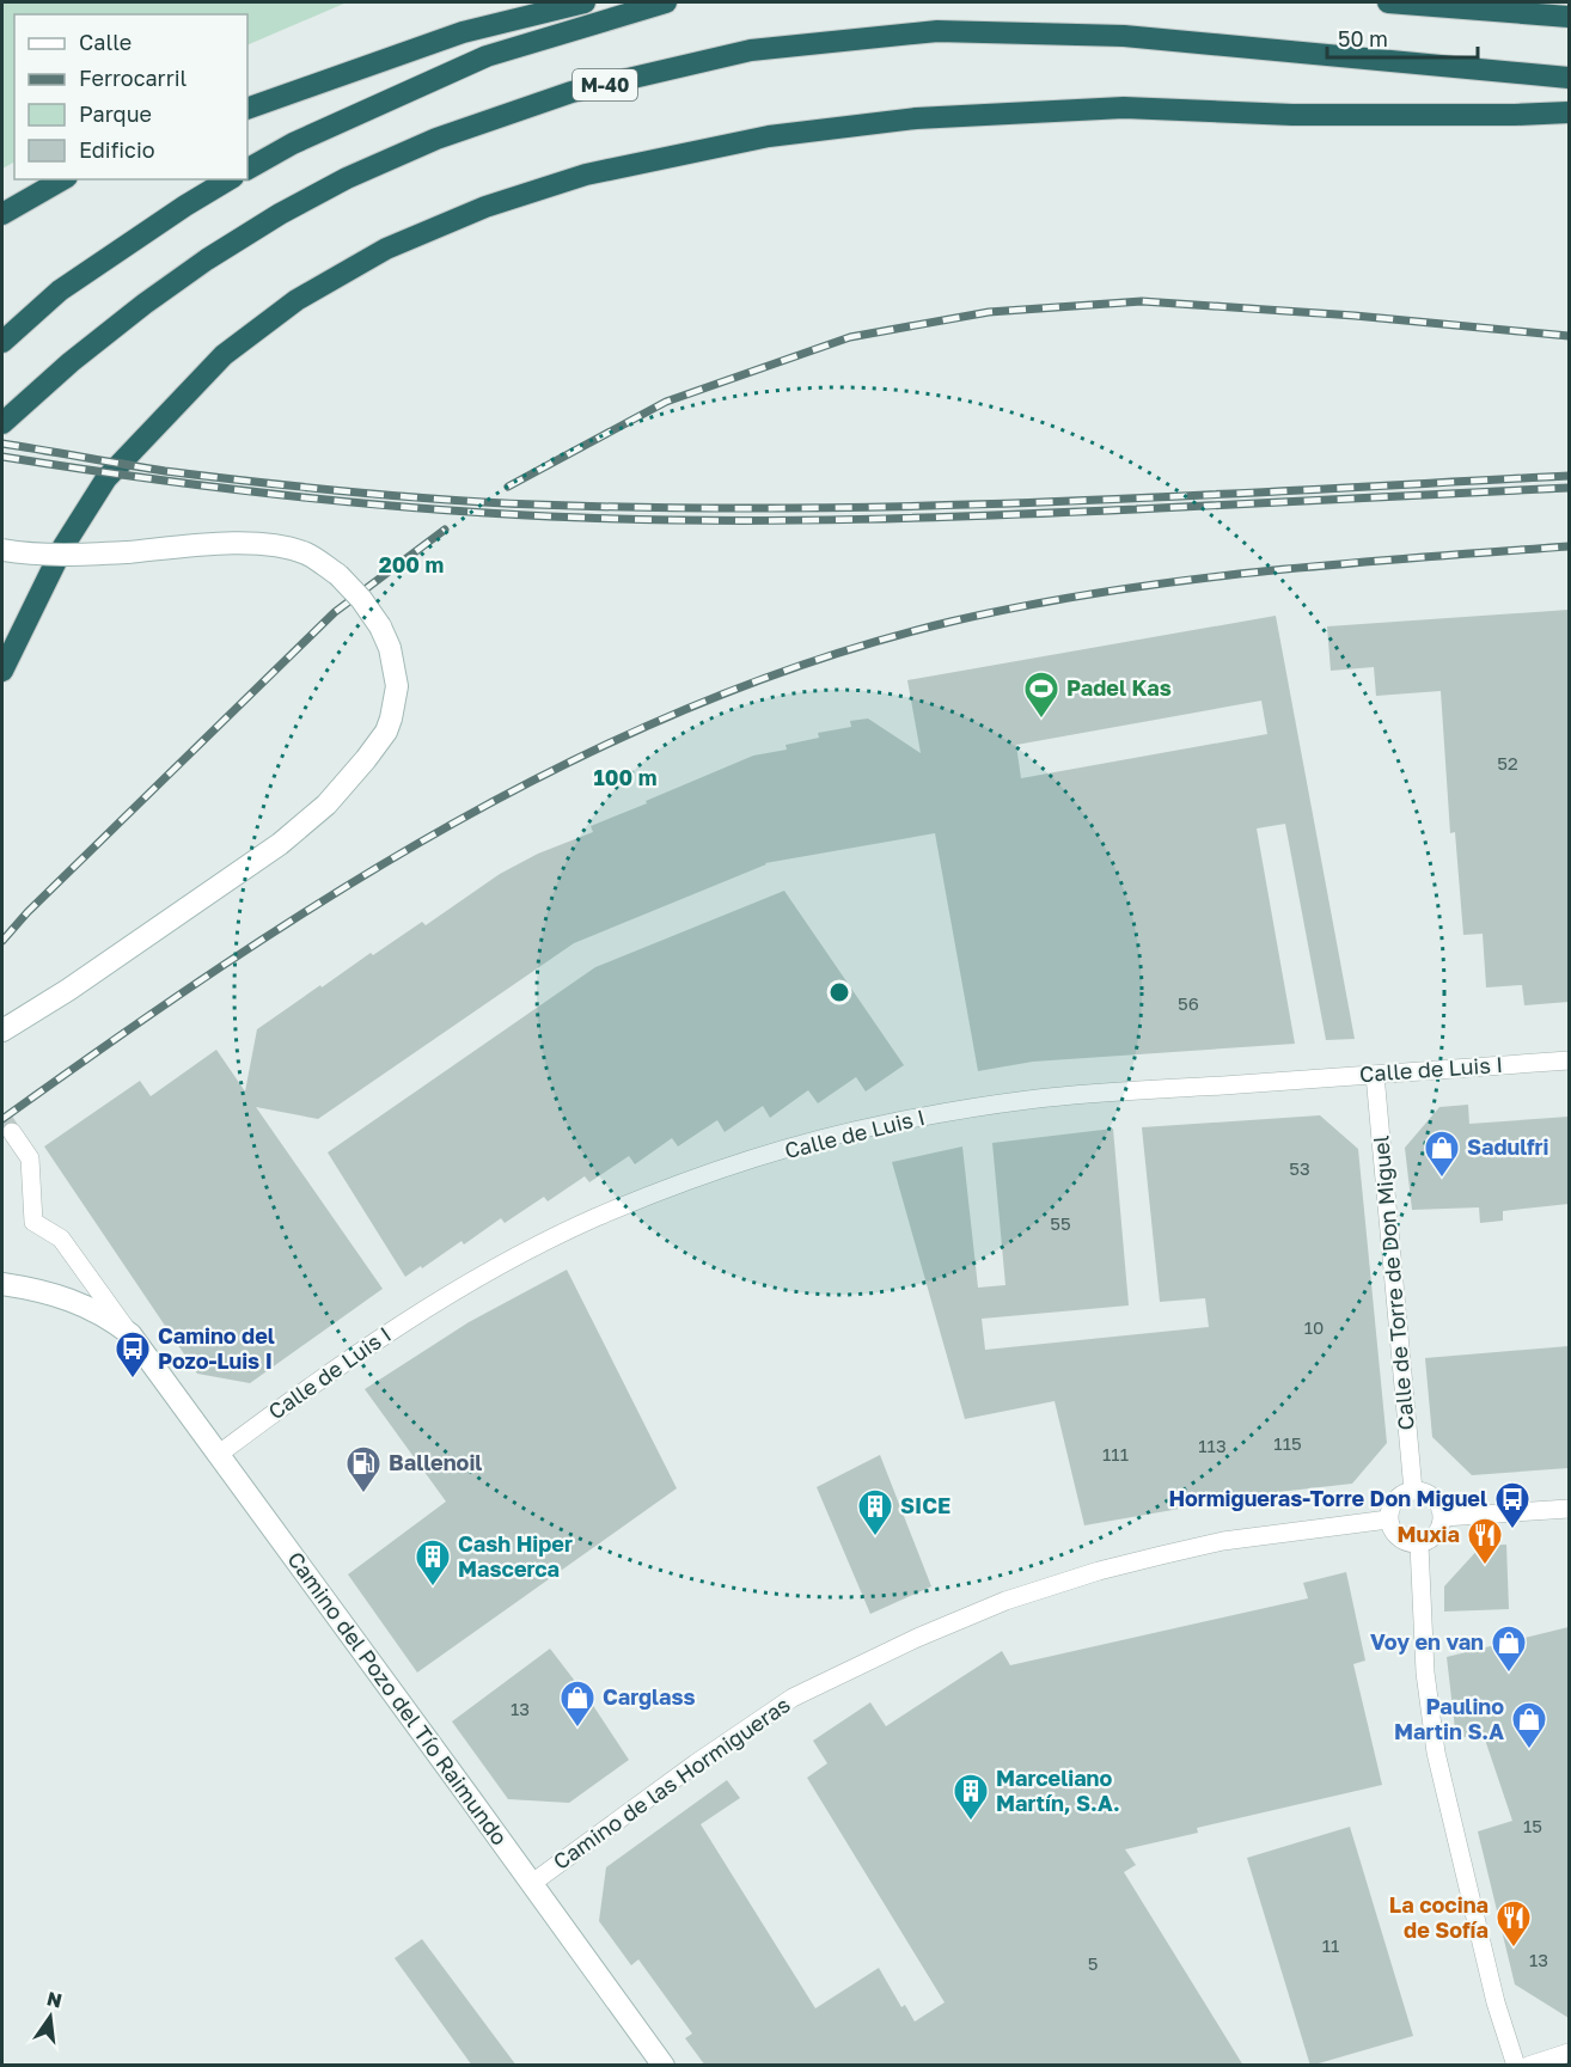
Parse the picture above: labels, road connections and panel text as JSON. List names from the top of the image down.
{
  "streets": {
    "highway": ["M-40"],
    "street": [
      "Calle de Luis I",
      "Calle de Torre de Don Miguel",
      "Camino del Pozo del Tío Raimundo",
      "Camino de las Hormigueras"
    ]
  },
  "crossings": [
    ["Calle de Luis I", "Calle de Torre de Don Miguel"],
    ["Calle de Luis I", "Camino del Pozo del Tío Raimundo"],
    ["Calle de Torre de Don Miguel", "Camino de las Hormigueras"],
    ["Camino del Pozo del Tío Raimundo", "Camino de las Hormigueras"]
  ],
  "places": {
    "sports": ["Padel Kas"],
    "shop": [
      "Sadulfri",
      "Voy en van",
      "Carglass",
      "Paulino Martin S.A"
    ],
    "bus stop": ["Camino del Pozo-Luis I", "Hormigueras-Torre Don Miguel"],
    "fuel station": ["Ballenoil"],
    "building": ["SICE", "Cash Hiper Mascerca", "Marceliano Martín, S.A."],
    "restaurant": ["Muxia", "La cocina de Sofía"]
  },
  "house_numbers": [
    "52",
    "56",
    "53",
    "55",
    "10",
    "115",
    "113",
    "111",
    "13",
    "15",
    "11",
    "13",
    "5"
  ],
  "legend": [
    "Calle",
    "Ferrocarril",
    "Parque",
    "Edificio"
  ],
  "scale_bar": "50 m",
  "north": "top",
  "rings": ["200 m", "100 m"]
}
